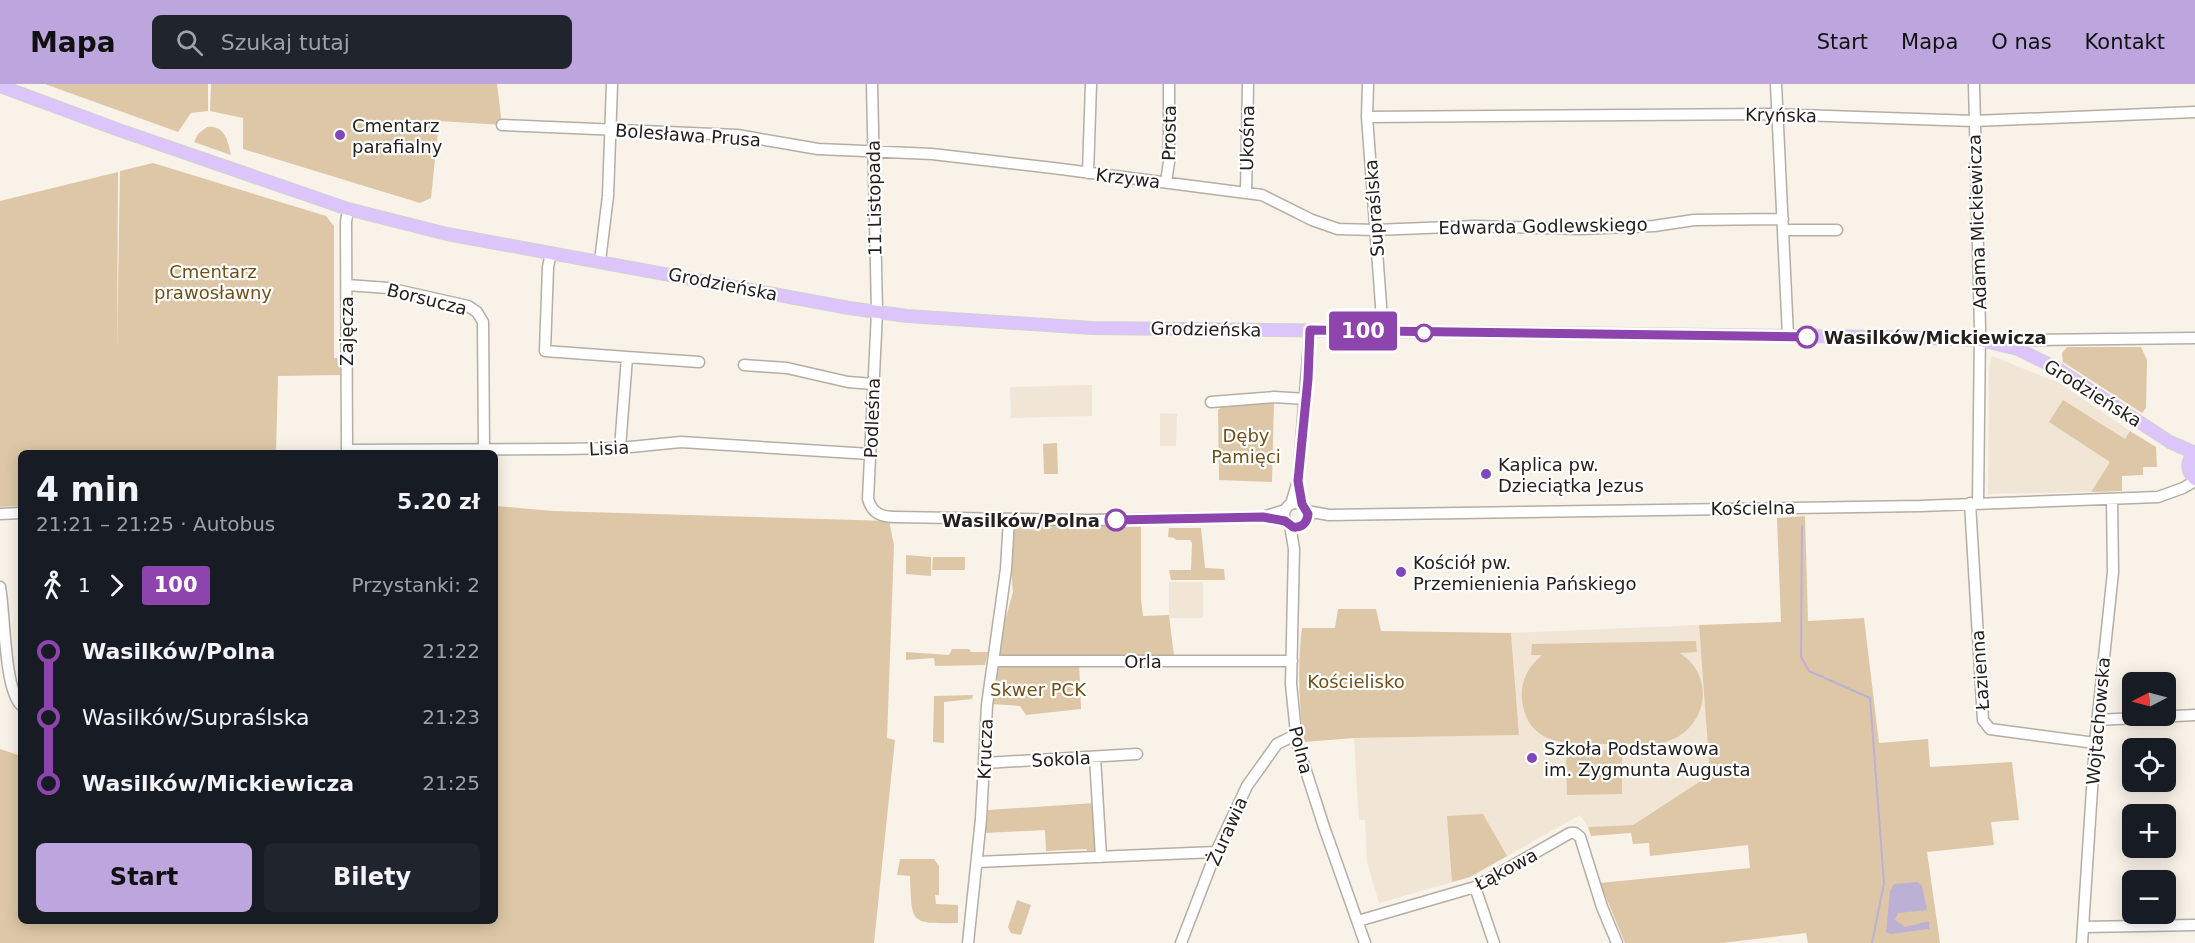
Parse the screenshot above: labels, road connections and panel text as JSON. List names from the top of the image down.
{
  "streets": {
    "main road": ["Grodzieńska"],
    "street": [
      "Kryńska",
      "Prosta",
      "Bolesława Prusa",
      "Ukośna",
      "Krzywa",
      "11 Listopada",
      "Supraślska",
      "Adama Mickiewicza",
      "Edwarda Godlewskiego",
      "Borsucza",
      "Zajęcza",
      "Podleśna",
      "Lisia",
      "Kościelna",
      "Orla",
      "Łazienna",
      "Wojtachowska",
      "Krucza",
      "Polna",
      "Sokola",
      "Żurawia",
      "Łąkowa"
    ]
  },
  "crossings": [
    ["Kryńska", "Supraślska"],
    ["Kryńska", "Adama Mickiewicza"],
    ["Prosta", "Krzywa"],
    ["Bolesława Prusa", "Krzywa"],
    ["Bolesława Prusa", "11 Listopada"],
    ["Ukośna", "Krzywa"],
    ["Krzywa", "11 Listopada"],
    ["Krzywa", "Supraślska"],
    ["Krzywa", "Edwarda Godlewskiego"],
    ["11 Listopada", "Grodzieńska"],
    ["11 Listopada", "Podleśna"],
    ["Supraślska", "Edwarda Godlewskiego"],
    ["Supraślska", "Grodzieńska"],
    ["Adama Mickiewicza", "Grodzieńska"],
    ["Adama Mickiewicza", "Kościelna"],
    ["Adama Mickiewicza", "Łazienna"],
    ["Grodzieńska", "Zajęcza"],
    ["Grodzieńska", "Podleśna"],
    ["Grodzieńska", "Polna"],
    ["Borsucza", "Zajęcza"],
    ["Borsucza", "Lisia"],
    ["Podleśna", "Lisia"],
    ["Podleśna", "Kościelna"],
    ["Kościelna", "Łazienna"],
    ["Kościelna", "Wojtachowska"],
    ["Kościelna", "Krucza"],
    ["Kościelna", "Polna"],
    ["Orla", "Krucza"],
    ["Orla", "Polna"],
    ["Łazienna", "Wojtachowska"],
    ["Krucza", "Sokola"],
    ["Polna", "Żurawia"],
    ["Polna", "Łąkowa"]
  ],
  "parks": [
    "Cmentarz prawosławny",
    "Dęby Pamięci",
    "Kościelisko",
    "Skwer PCK"
  ],
  "places": [
    "Cmentarz parafialny",
    "Wasilków/Mickiewicza",
    "Kaplica pw. Dzieciątka Jezus",
    "Wasilków/Polna",
    "Kościół pw. Przemienienia Pańskiego",
    "Szkoła Podstawowa im. Zygmunta Augusta"
  ],
  "lines": ["bus line 100"],
  "north": "left",
  "page": {
    "header": "Mapa",
    "search": "Szukaj tutaj",
    "nav": [
      "Start",
      "Mapa",
      "O nas",
      "Kontakt"
    ],
    "on_map": "100",
    "heading": ["4 min", "21:21 – 21:25 · Autobus", "5.20 zł"],
    "legs": ["1", "100", "Przystanki: 2"],
    "list": [
      {
        "name": "Wasilków/Polna",
        "value": "21:22"
      },
      {
        "name": "Wasilków/Supraślska",
        "value": "21:23"
      },
      {
        "name": "Wasilków/Mickiewicza",
        "value": "21:25"
      }
    ],
    "map_buttons": ["+", "−"],
    "buttons": ["Start", "Bilety"]
  }
}
